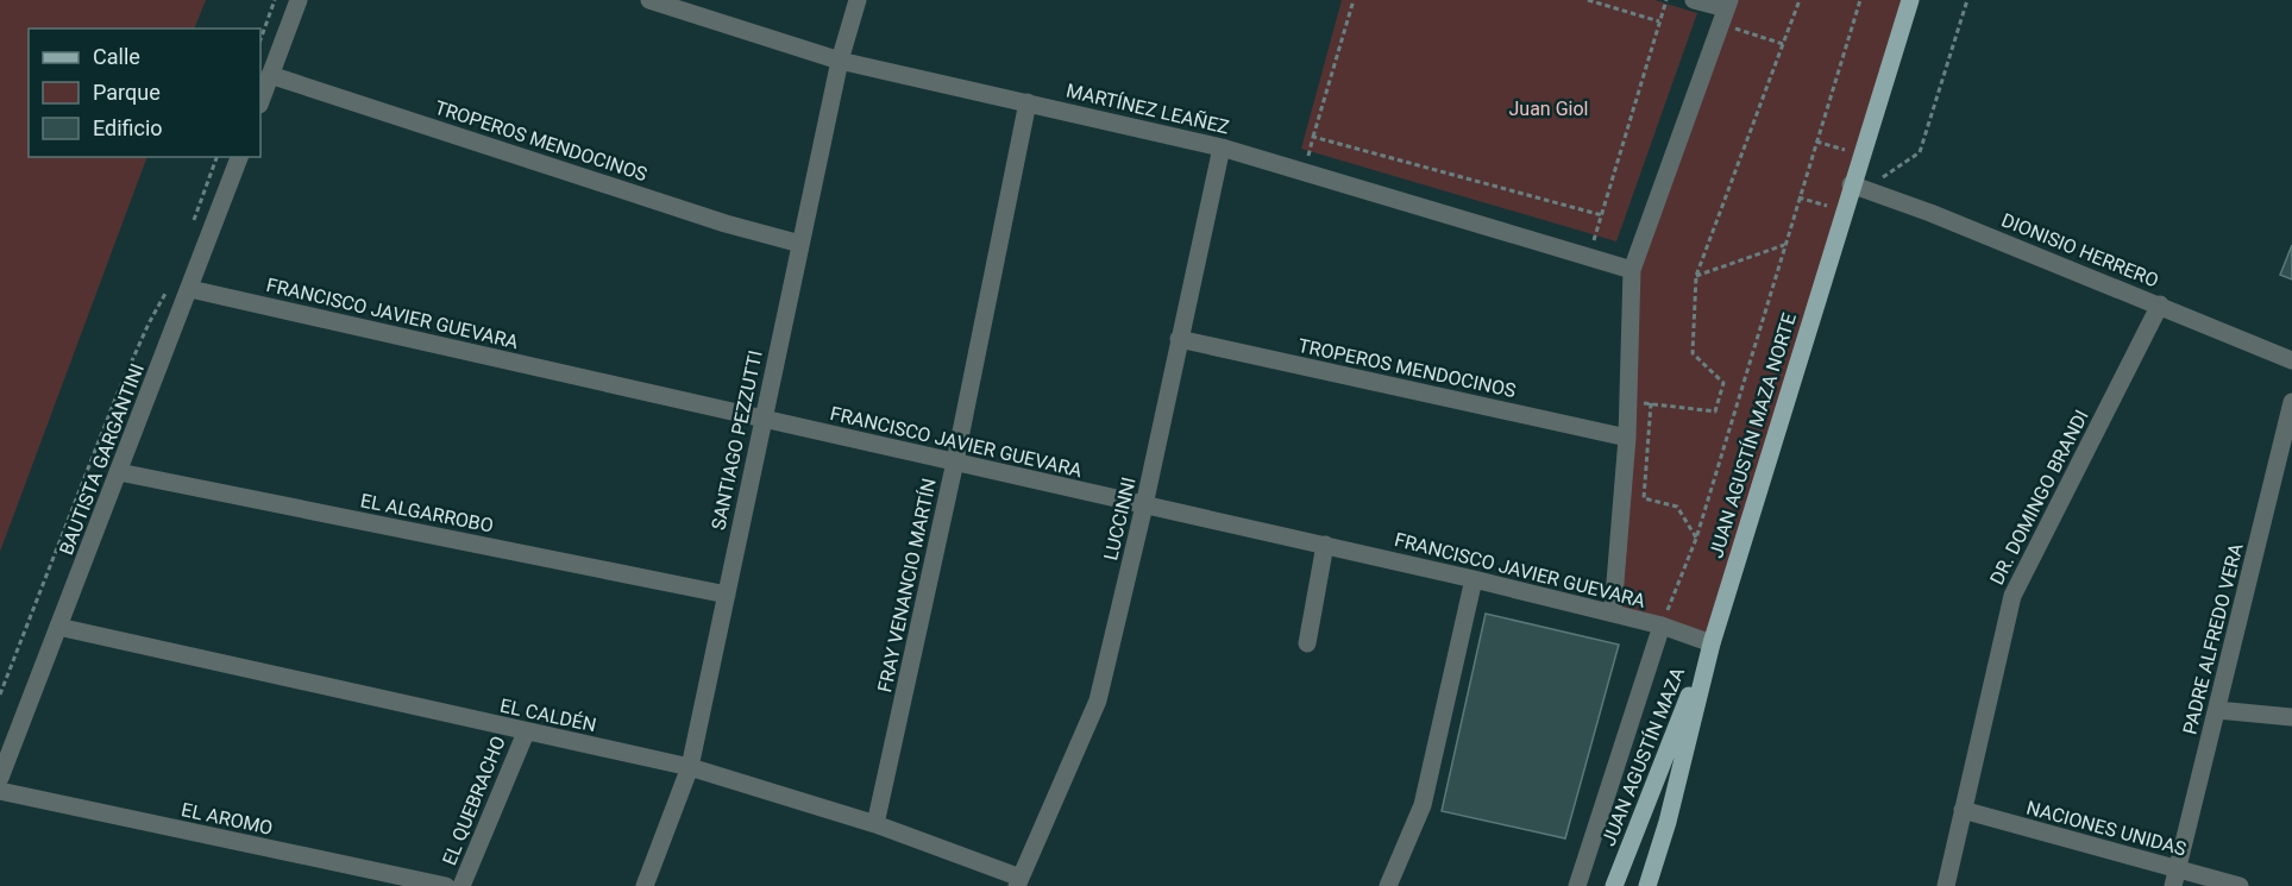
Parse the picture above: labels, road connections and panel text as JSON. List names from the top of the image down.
{
  "streets": {
    "main road": ["JUAN AGUSTÍN MAZA NORTE", "JUAN AGUSTÍN MAZA"],
    "street": [
      "MARTÍNEZ LEAÑEZ",
      "TROPEROS MENDOCINOS",
      "DIONISIO HERRERO",
      "FRANCISCO JAVIER GUEVARA",
      "SANTIAGO PEZZUTTI",
      "BAUTISTA GARGANTINI",
      "DR. DOMINGO BRANDI",
      "EL ALGARROBO",
      "LUCCINNI",
      "FRAY VENANCIO MARTÍN",
      "PADRE ALFREDO VERA",
      "EL CALDÉN",
      "EL QUEBRACHO",
      "EL AROMO",
      "NACIONES UNIDAS"
    ]
  },
  "crossings": [
    ["MARTÍNEZ LEAÑEZ", "SANTIAGO PEZZUTTI"],
    ["MARTÍNEZ LEAÑEZ", "LUCCINNI"],
    ["MARTÍNEZ LEAÑEZ", "FRAY VENANCIO MARTÍN"],
    ["TROPEROS MENDOCINOS", "SANTIAGO PEZZUTTI"],
    ["TROPEROS MENDOCINOS", "LUCCINNI"],
    ["DIONISIO HERRERO", "JUAN AGUSTÍN MAZA NORTE"],
    ["DIONISIO HERRERO", "DR. DOMINGO BRANDI"],
    ["FRANCISCO JAVIER GUEVARA", "JUAN AGUSTÍN MAZA NORTE"],
    ["FRANCISCO JAVIER GUEVARA", "SANTIAGO PEZZUTTI"],
    ["FRANCISCO JAVIER GUEVARA", "BAUTISTA GARGANTINI"],
    ["FRANCISCO JAVIER GUEVARA", "LUCCINNI"],
    ["FRANCISCO JAVIER GUEVARA", "FRAY VENANCIO MARTÍN"],
    ["FRANCISCO JAVIER GUEVARA", "JUAN AGUSTÍN MAZA"],
    ["JUAN AGUSTÍN MAZA NORTE", "JUAN AGUSTÍN MAZA"],
    ["SANTIAGO PEZZUTTI", "EL ALGARROBO"],
    ["SANTIAGO PEZZUTTI", "EL CALDÉN"],
    ["BAUTISTA GARGANTINI", "EL ALGARROBO"],
    ["BAUTISTA GARGANTINI", "EL CALDÉN"],
    ["DR. DOMINGO BRANDI", "NACIONES UNIDAS"],
    ["LUCCINNI", "EL CALDÉN"],
    ["FRAY VENANCIO MARTÍN", "EL CALDÉN"],
    ["PADRE ALFREDO VERA", "NACIONES UNIDAS"],
    ["EL CALDÉN", "EL QUEBRACHO"]
  ],
  "parks": ["Juan Giol"],
  "legend": ["Calle", "Parque", "Edificio"]
}
